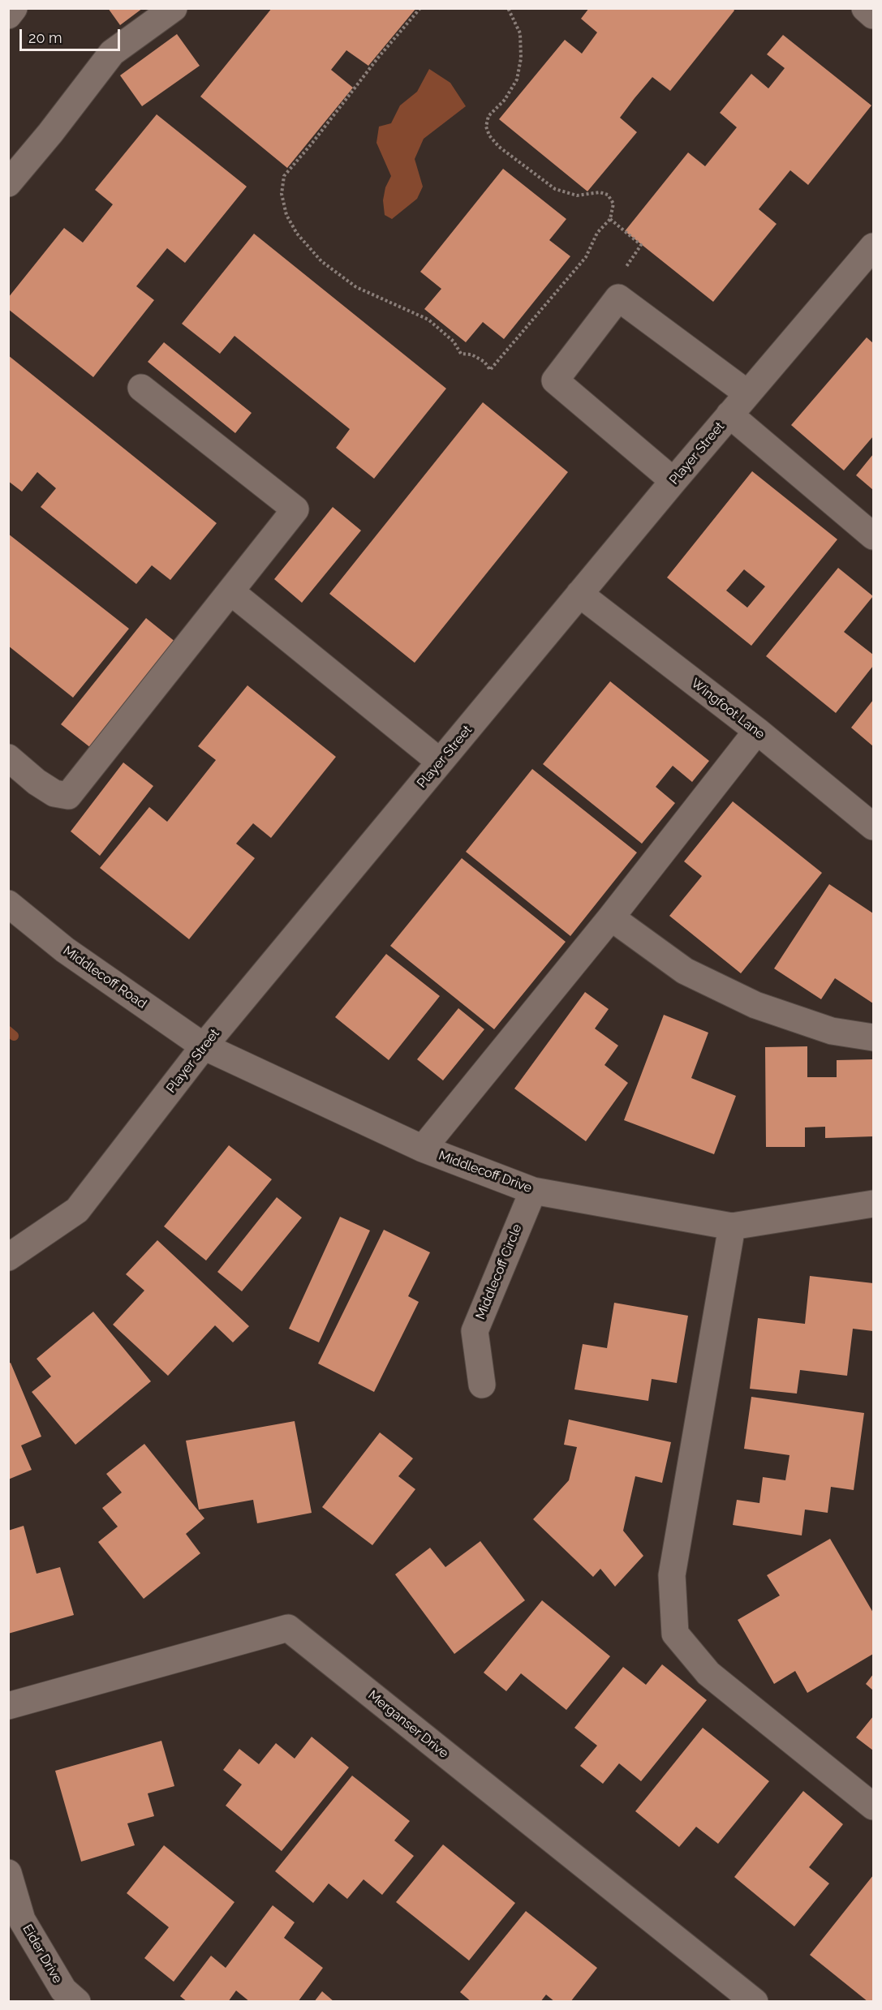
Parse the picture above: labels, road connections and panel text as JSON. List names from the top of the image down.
{
  "streets": {
    "street": [
      "Player Street",
      "Wingfoot Lane",
      "Middlecoff Road",
      "Middlecoff Drive",
      "Middlecoff Circle",
      "Merganser Drive",
      "Eider Drive"
    ]
  },
  "crossings": [
    ["Player Street", "Wingfoot Lane"],
    ["Player Street", "Middlecoff Road"],
    ["Player Street", "Middlecoff Drive"],
    ["Middlecoff Road", "Middlecoff Drive"],
    ["Middlecoff Drive", "Middlecoff Circle"]
  ],
  "scale_bar": "20 m"
}
